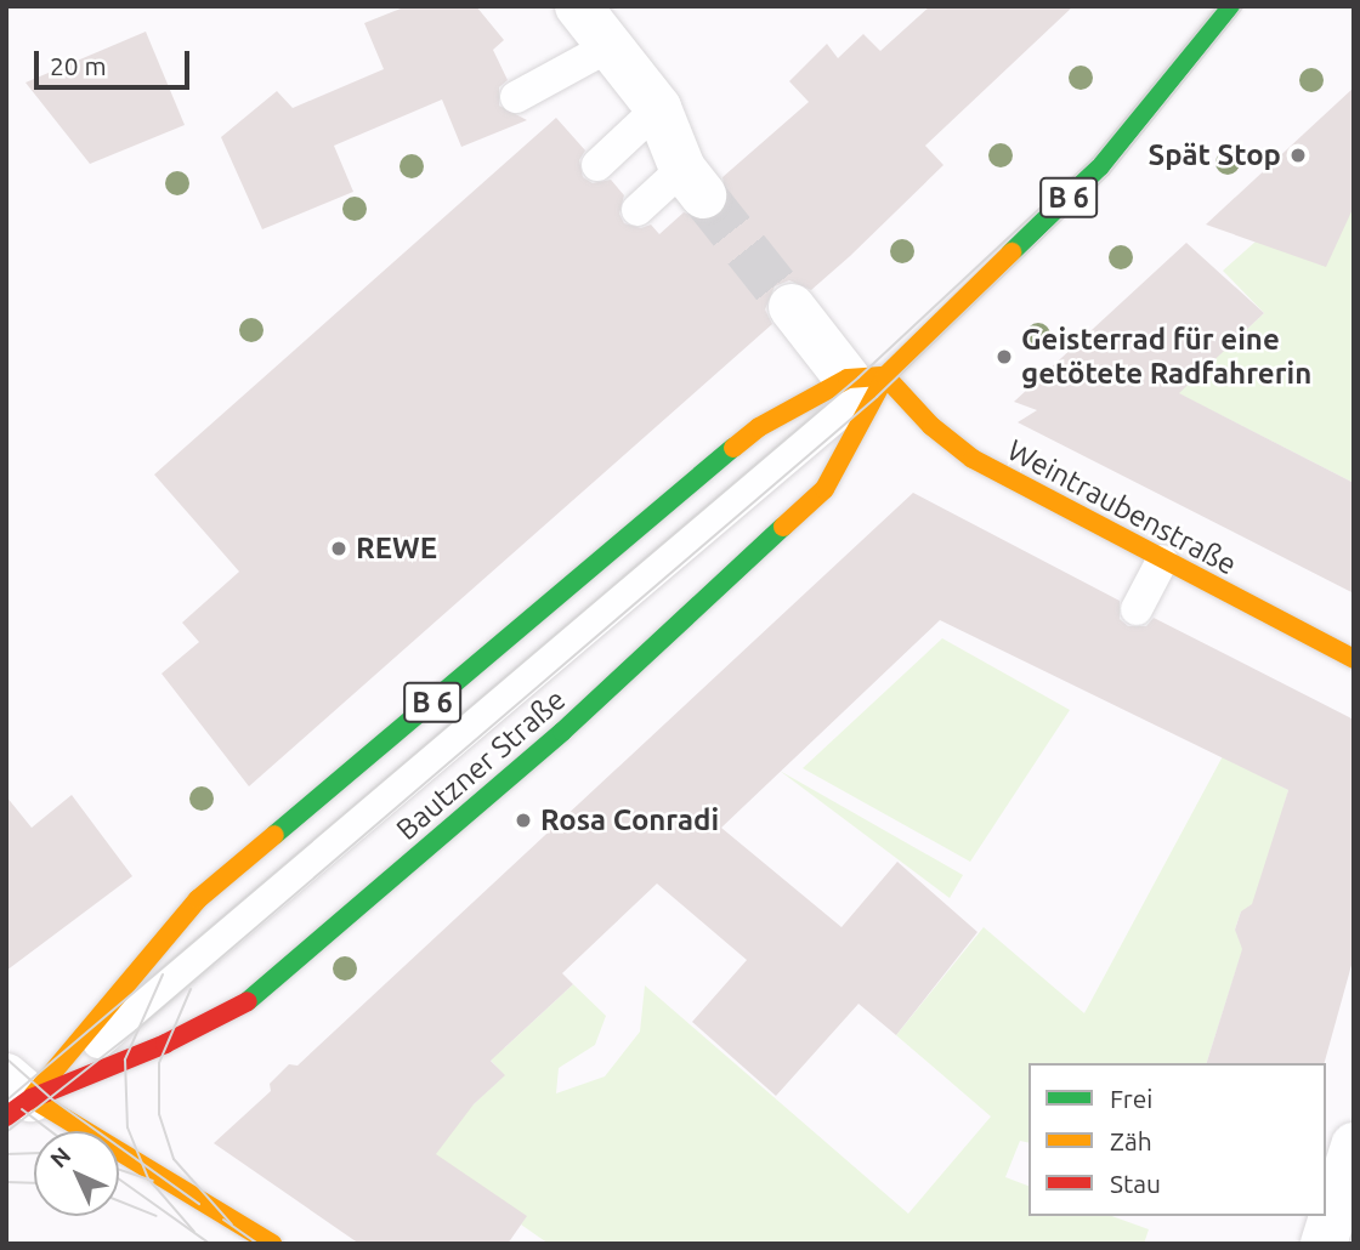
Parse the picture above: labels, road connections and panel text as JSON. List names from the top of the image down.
{
  "streets": {
    "main road": ["B 6", "Weintraubenstraße", "Bautzner Straße"]
  },
  "crossings": [
    ["Weintraubenstraße", "Bautzner Straße"]
  ],
  "places": [
    "Spät Stop",
    "Geisterrad für eine getötete Radfahrerin",
    "REWE",
    "Rosa Conradi"
  ],
  "legend": ["Frei", "Zäh", "Stau"],
  "scale_bar": "20 m",
  "north": "top left"
}
